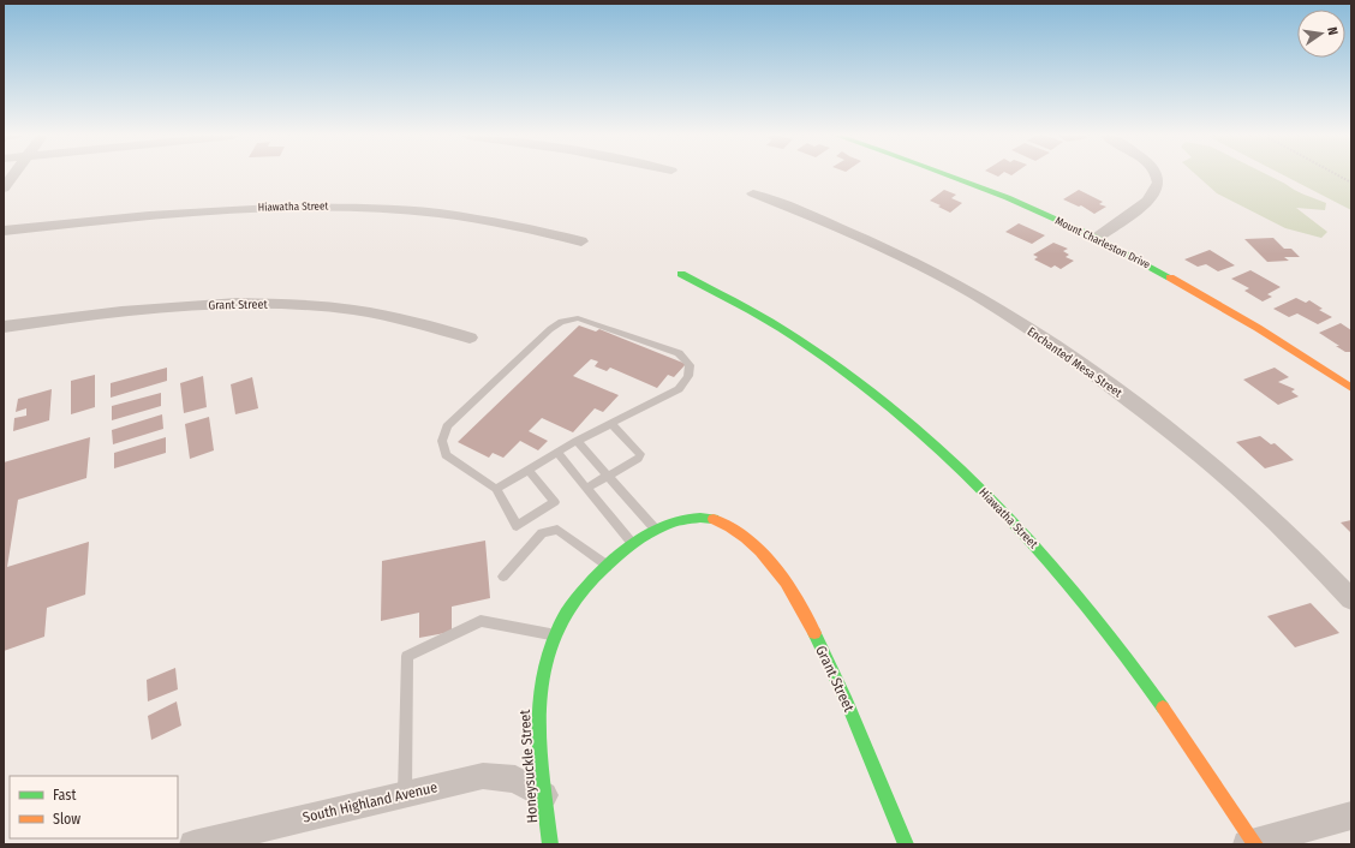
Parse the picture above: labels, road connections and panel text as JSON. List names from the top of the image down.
{
  "streets": {
    "street": [
      "Hiawatha Street",
      "Mount Charleston Drive",
      "Grant Street",
      "Enchanted Mesa Street",
      "Honeysuckle Street",
      "South Highland Avenue"
    ]
  },
  "crossings": [
    ["Grant Street", "Honeysuckle Street"],
    ["Honeysuckle Street", "South Highland Avenue"]
  ],
  "legend": ["Fast", "Slow"],
  "north": "right"
}
